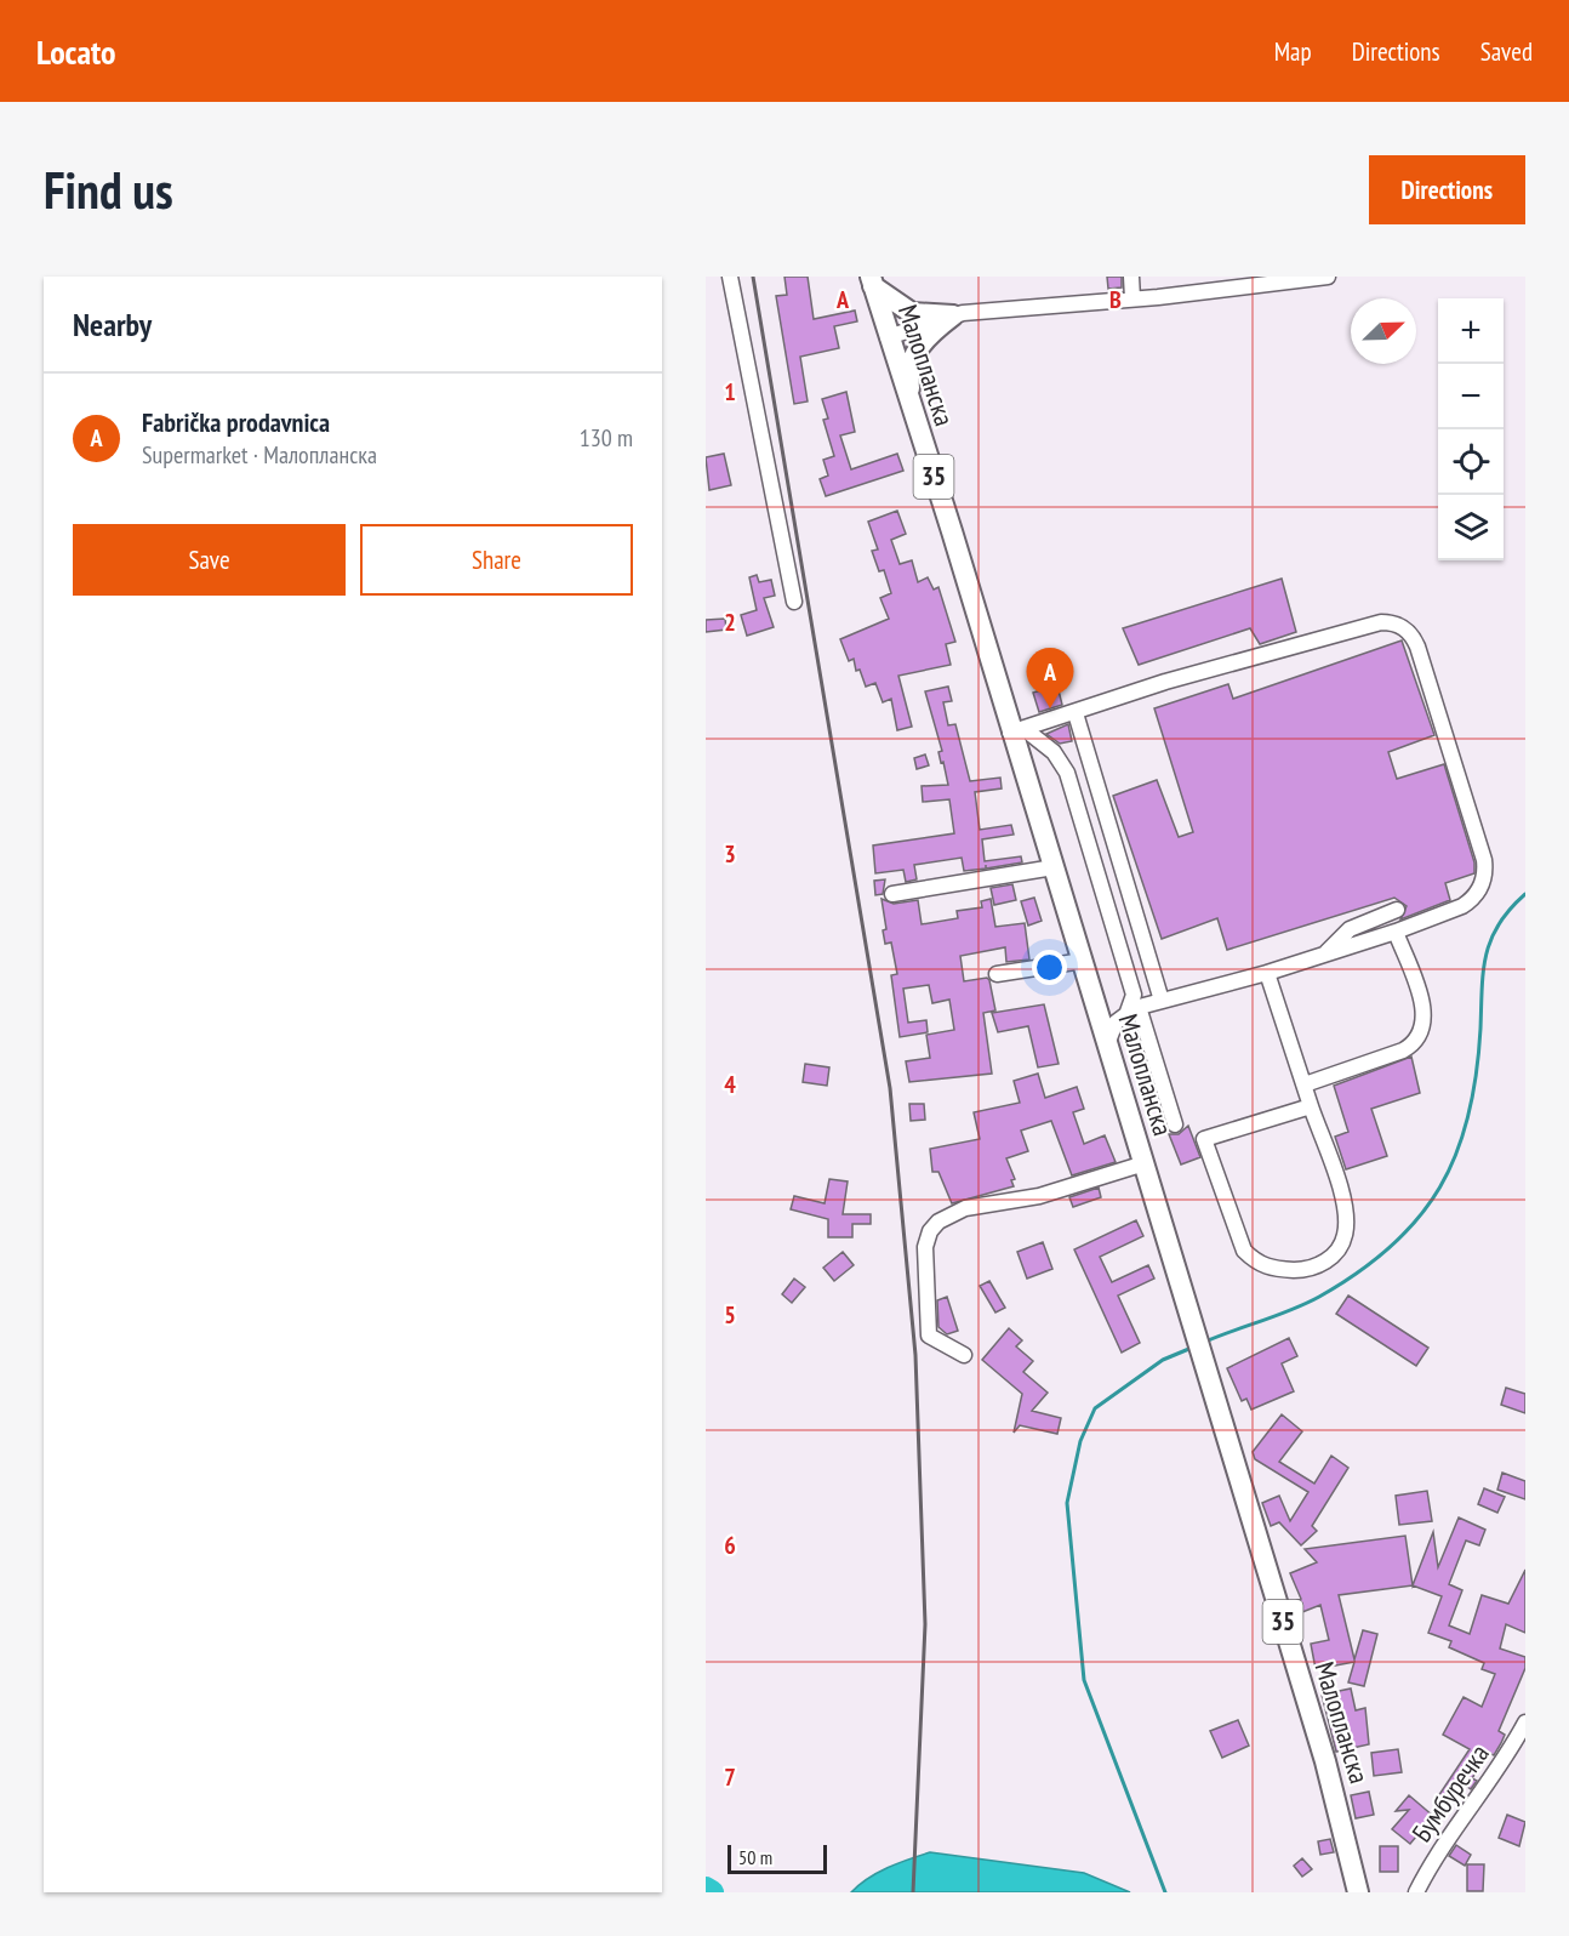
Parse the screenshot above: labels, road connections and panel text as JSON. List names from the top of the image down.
{
  "streets": {
    "main road": ["Малопланска", "35"],
    "street": ["Бумбуречка"]
  },
  "scale_bar": "50 m",
  "north": "top right",
  "page": {
    "header": "Locato",
    "nav": ["Map", "Directions", "Saved"],
    "buttons": [
      "Directions",
      ["Save", "Share"]
    ],
    "title": "Find us",
    "heading": "Nearby",
    "map_buttons": ["+", "−"],
    "list": [
      {
        "mark": "A",
        "name": "Fabrička prodavnica",
        "note": "Supermarket · Малопланска",
        "value": "130 m"
      }
    ],
    "pins": "A",
    "scale": "50 m"
  },
  "grid": {
    "columns": ["A", "B"],
    "rows": [
      "1",
      "2",
      "3",
      "4",
      "5",
      "6",
      "7"
    ]
  }
}
